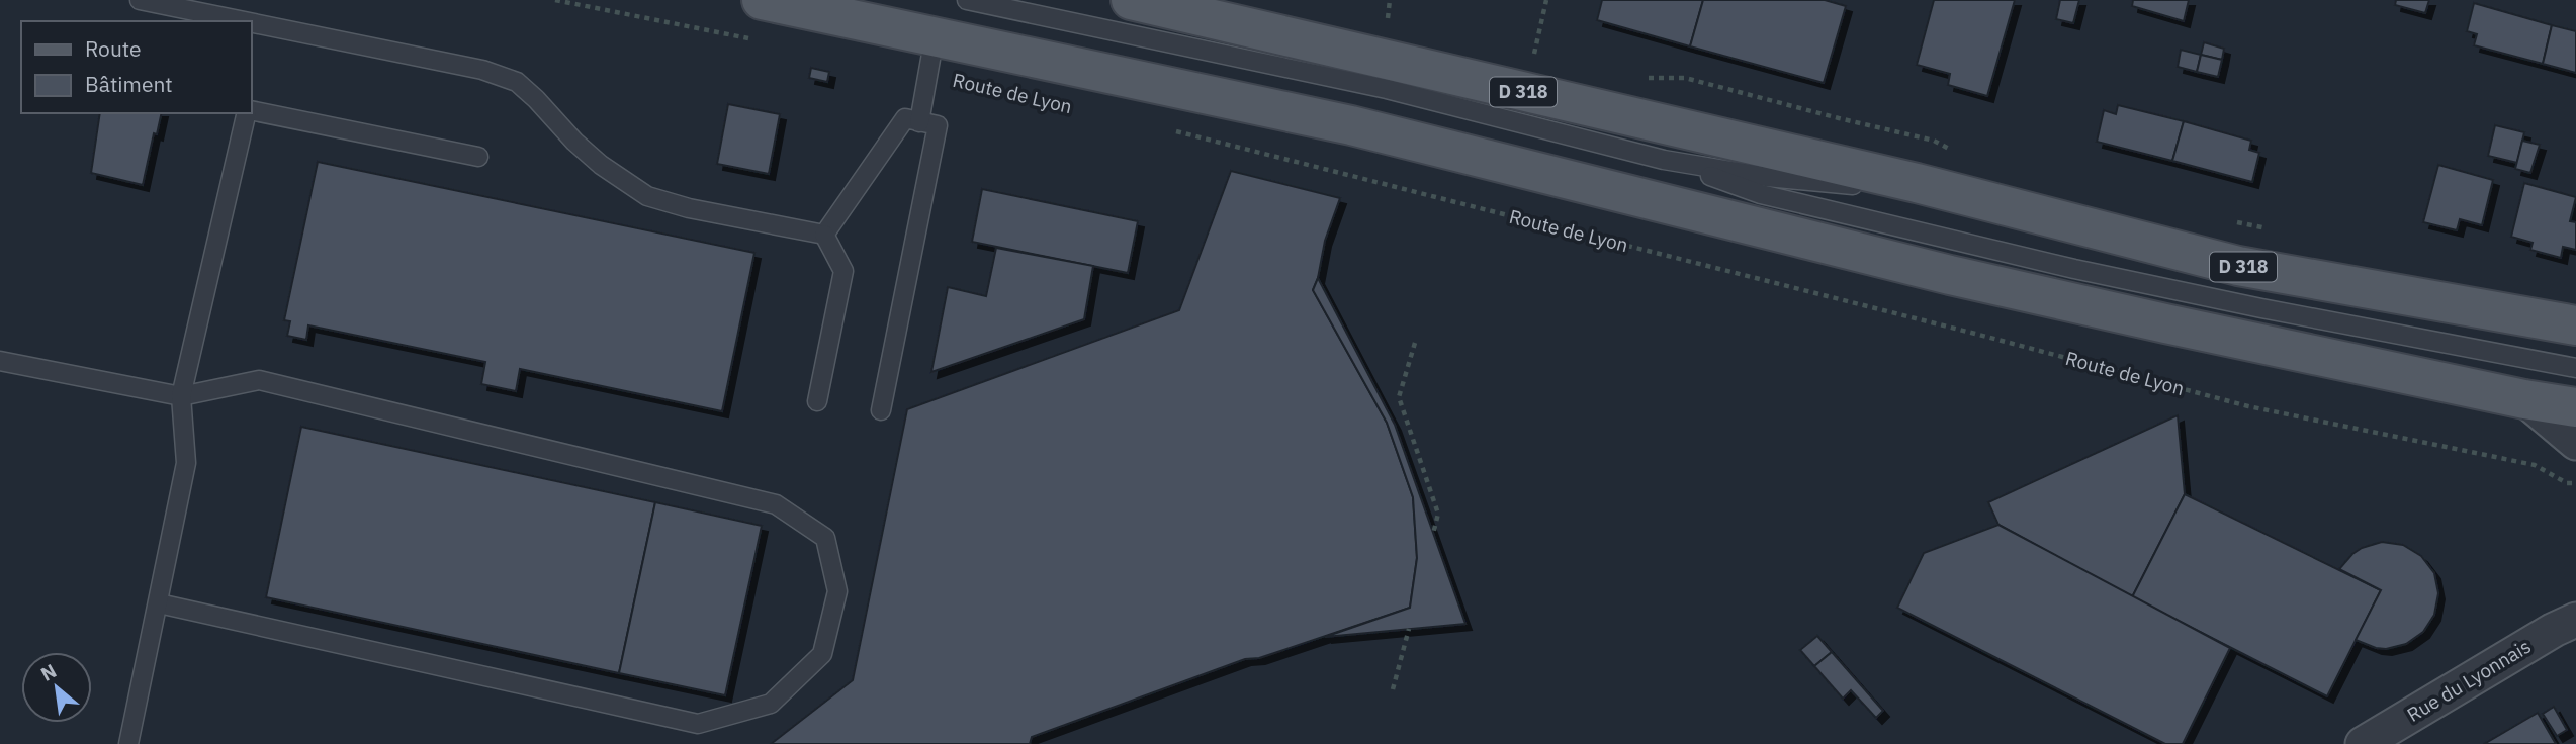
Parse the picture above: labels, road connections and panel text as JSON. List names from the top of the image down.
{
  "streets": {
    "main road": ["D 318", "Route de Lyon"],
    "street": ["Rue du Lyonnais"]
  },
  "legend": ["Route", "Bâtiment"],
  "north": "top left"
}
